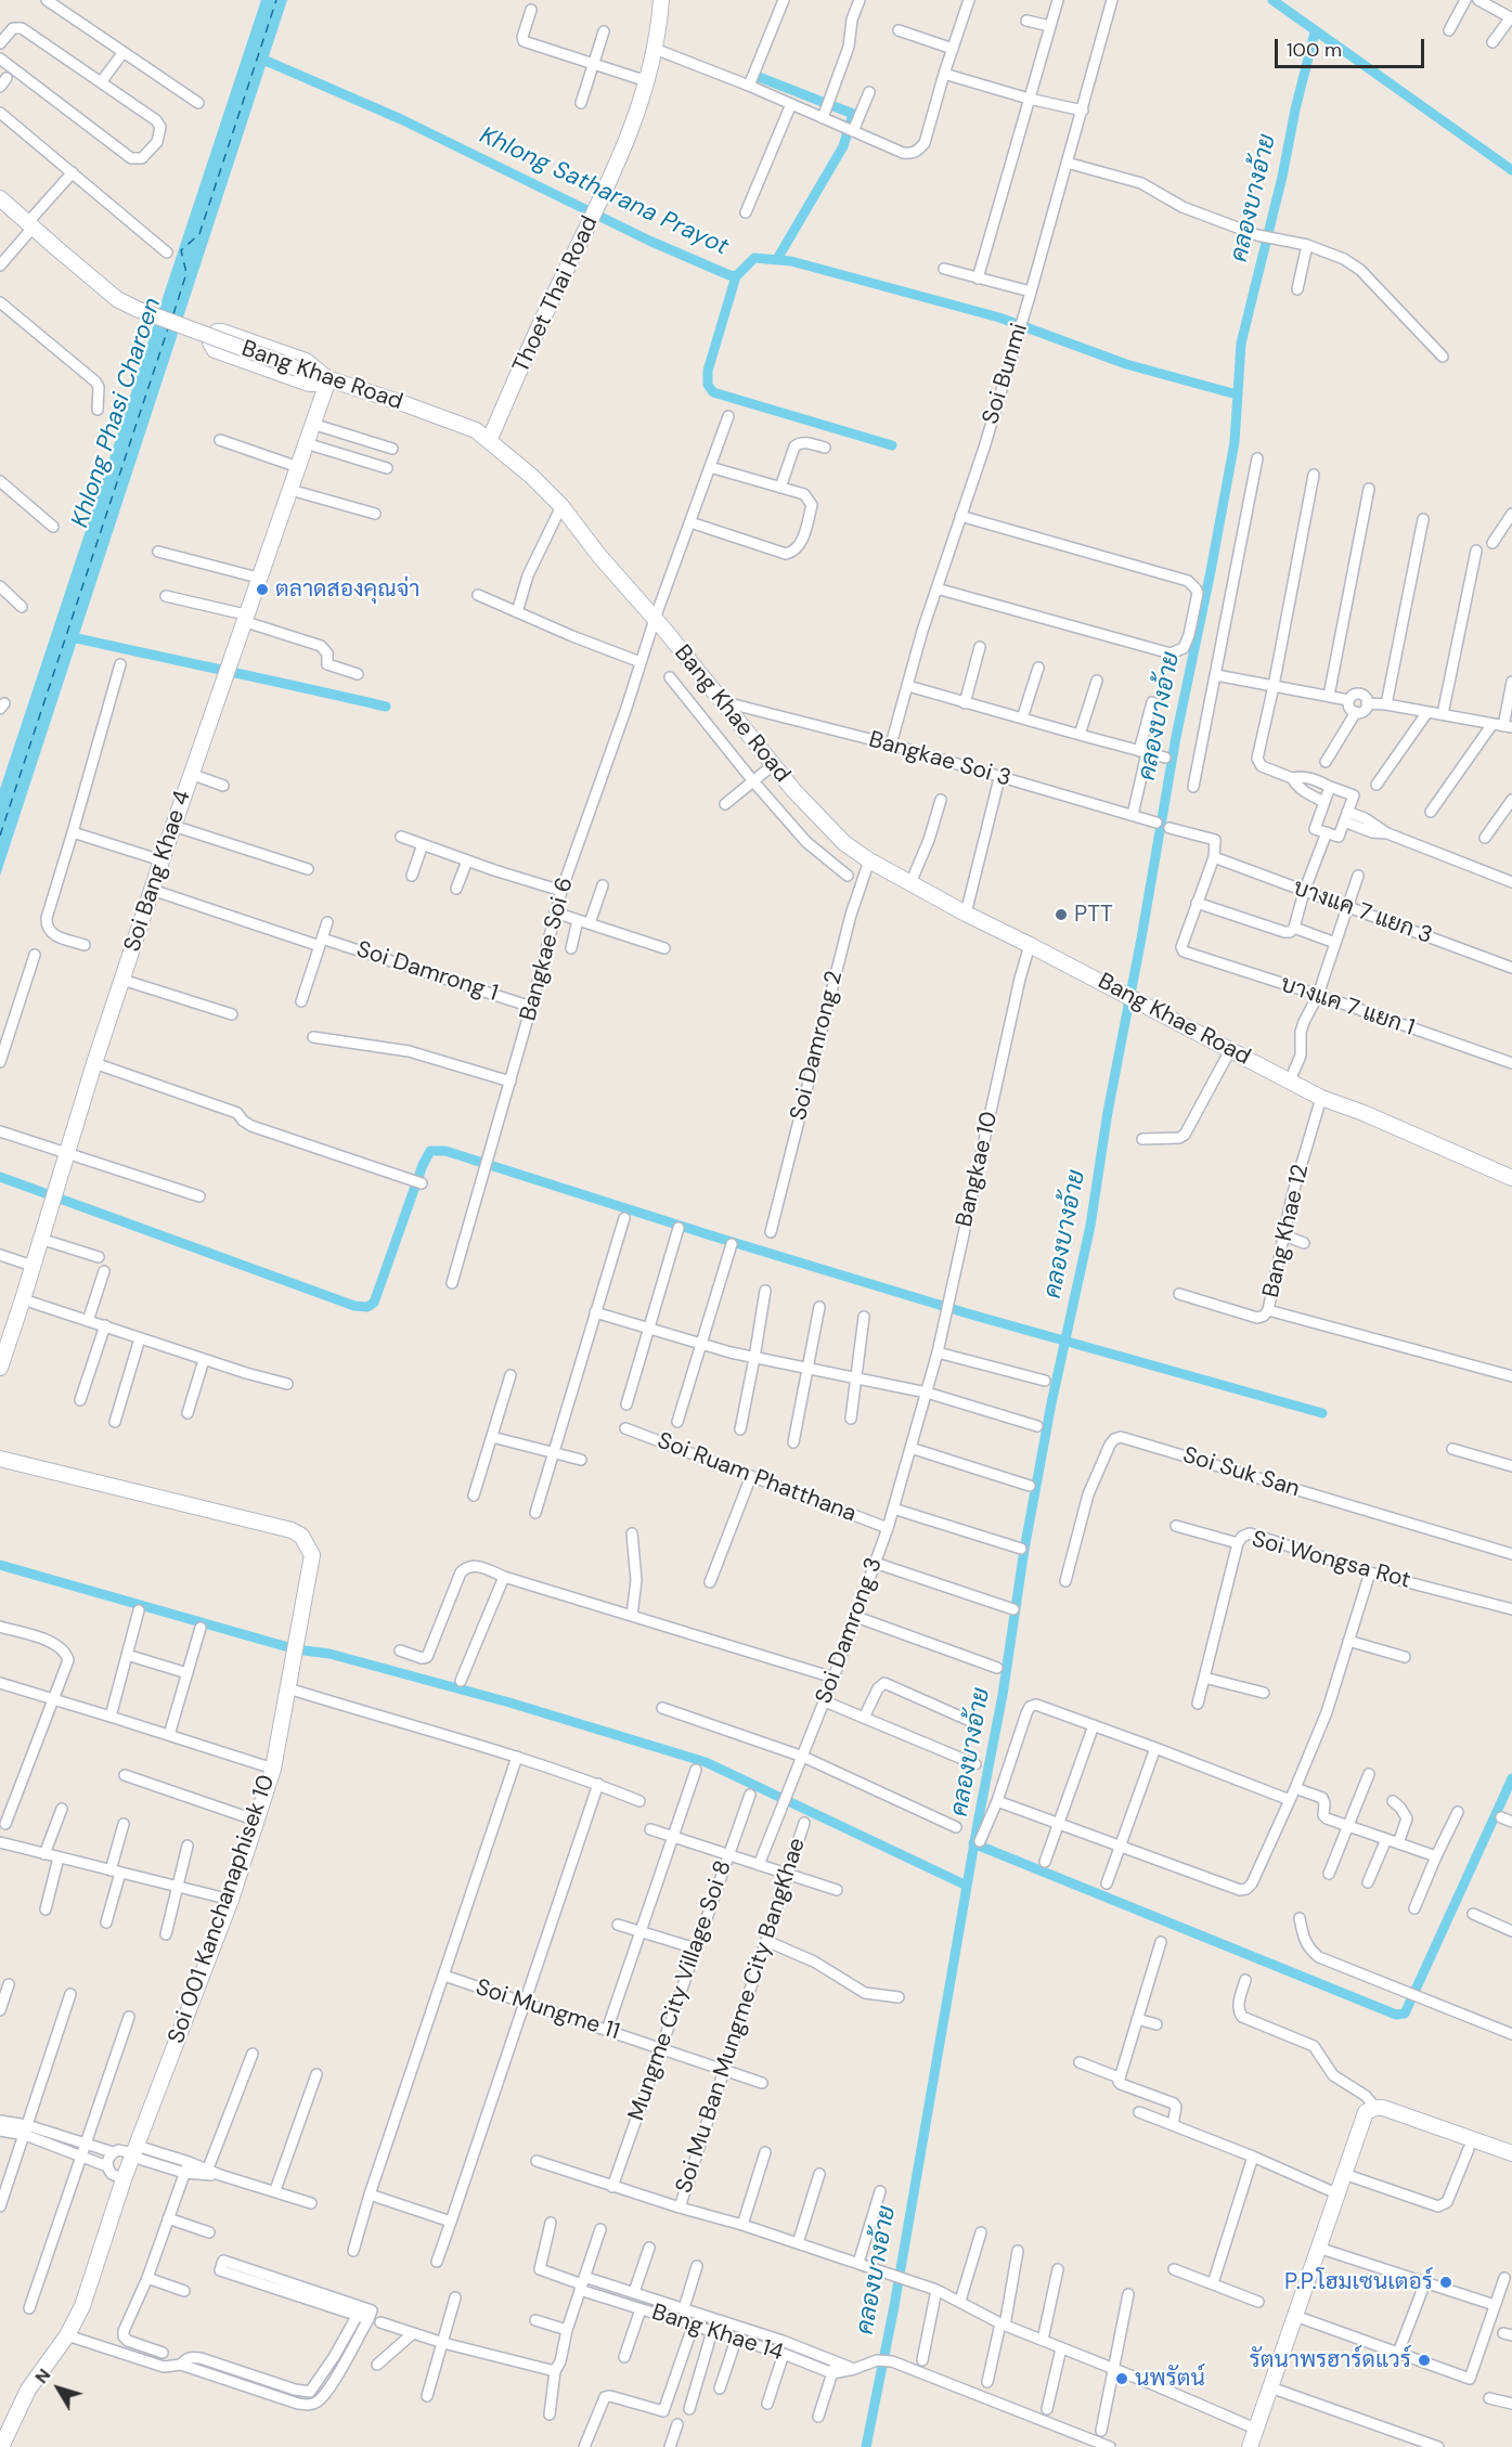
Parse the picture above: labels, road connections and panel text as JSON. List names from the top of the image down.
{
  "streets": {
    "street": [
      "Thoet Thai Road",
      "Soi Bunmi",
      "Bang Khae Road",
      "Bangkae Soi 3",
      "Soi Bang Khae 4",
      "บางแค 7 แยก 3",
      "Bangkae Soi 6",
      "Soi Damrong 1",
      "บางแค 7 แยก 1",
      "Soi Damrong 2",
      "Bangkae 10",
      "Bang Khae 12",
      "Soi Suk San",
      "Soi Ruam Phatthana",
      "Soi Wongsa Rot",
      "Soi Damrong 3",
      "Soi 001 Kanchanaphisek 10",
      "Mungme City Village Soi 8",
      "Soi Mungme 11",
      "Soi Mu Ban Mungme City BangKhae",
      "Bang Khae 14"
    ]
  },
  "crossings": [
    ["Thoet Thai Road", "Bang Khae Road"],
    ["Soi Bunmi", "Bangkae Soi 3"],
    ["Bang Khae Road", "Bangkae Soi 3"],
    ["Bang Khae Road", "Soi Bang Khae 4"],
    ["Bang Khae Road", "Bangkae Soi 6"],
    ["Bang Khae Road", "Soi Damrong 2"],
    ["Bang Khae Road", "Bangkae 10"],
    ["Bang Khae Road", "Bang Khae 12"],
    ["Soi Bang Khae 4", "Soi Damrong 1"],
    ["Bangkae Soi 6", "Soi Damrong 1"],
    ["Bangkae 10", "Soi Damrong 3"],
    ["Soi Ruam Phatthana", "Soi Damrong 3"],
    ["Mungme City Village Soi 8", "Soi Mungme 11"],
    ["Soi Mungme 11", "Soi Mu Ban Mungme City BangKhae"]
  ],
  "water": ["Khlong Satharana Prayot", "คลองบางอ้าย", "Khlong Phasi Charoen"],
  "places": [
    "ตลาดสองคุณจ่า",
    "PTT",
    "P.P.โฮมเซนเตอร์",
    "รัตนาพรฮาร์ดแวร์",
    "นพรัตน์"
  ],
  "scale_bar": "100 m",
  "north": "top left"
}
